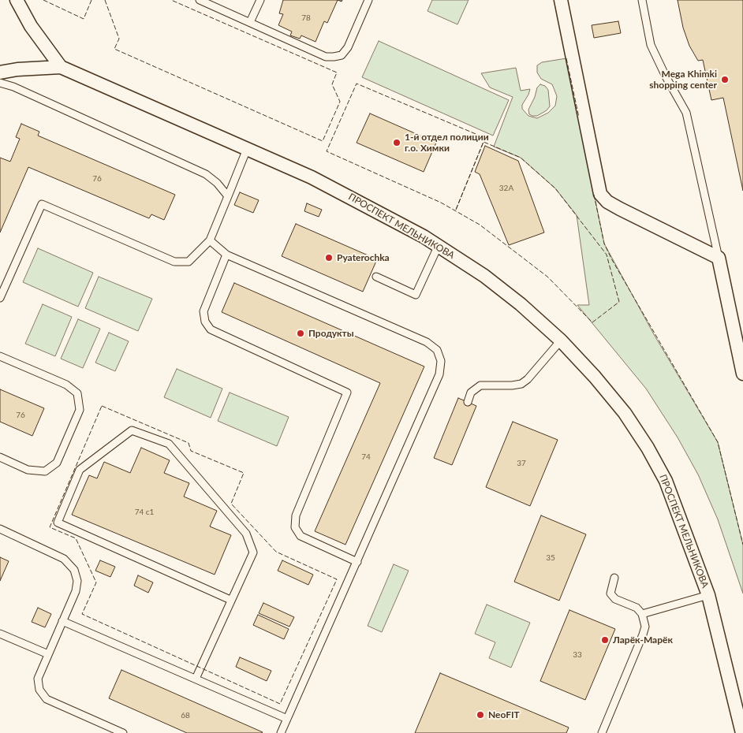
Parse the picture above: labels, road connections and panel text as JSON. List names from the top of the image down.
{
  "streets": {
    "street": ["ПРОСПЕКТ МЕЛЬНИКОВА"]
  },
  "places": [
    "Mega Khimki shopping center",
    "1-й отдел полиции г.о. Химки",
    "Pyaterochka",
    "Продукты",
    "Ларёк-Марёк",
    "NeoFIT"
  ],
  "house_numbers": [
    "78",
    "76",
    "32А",
    "76",
    "74",
    "37",
    "74 с1",
    "35",
    "33",
    "68"
  ]
}
